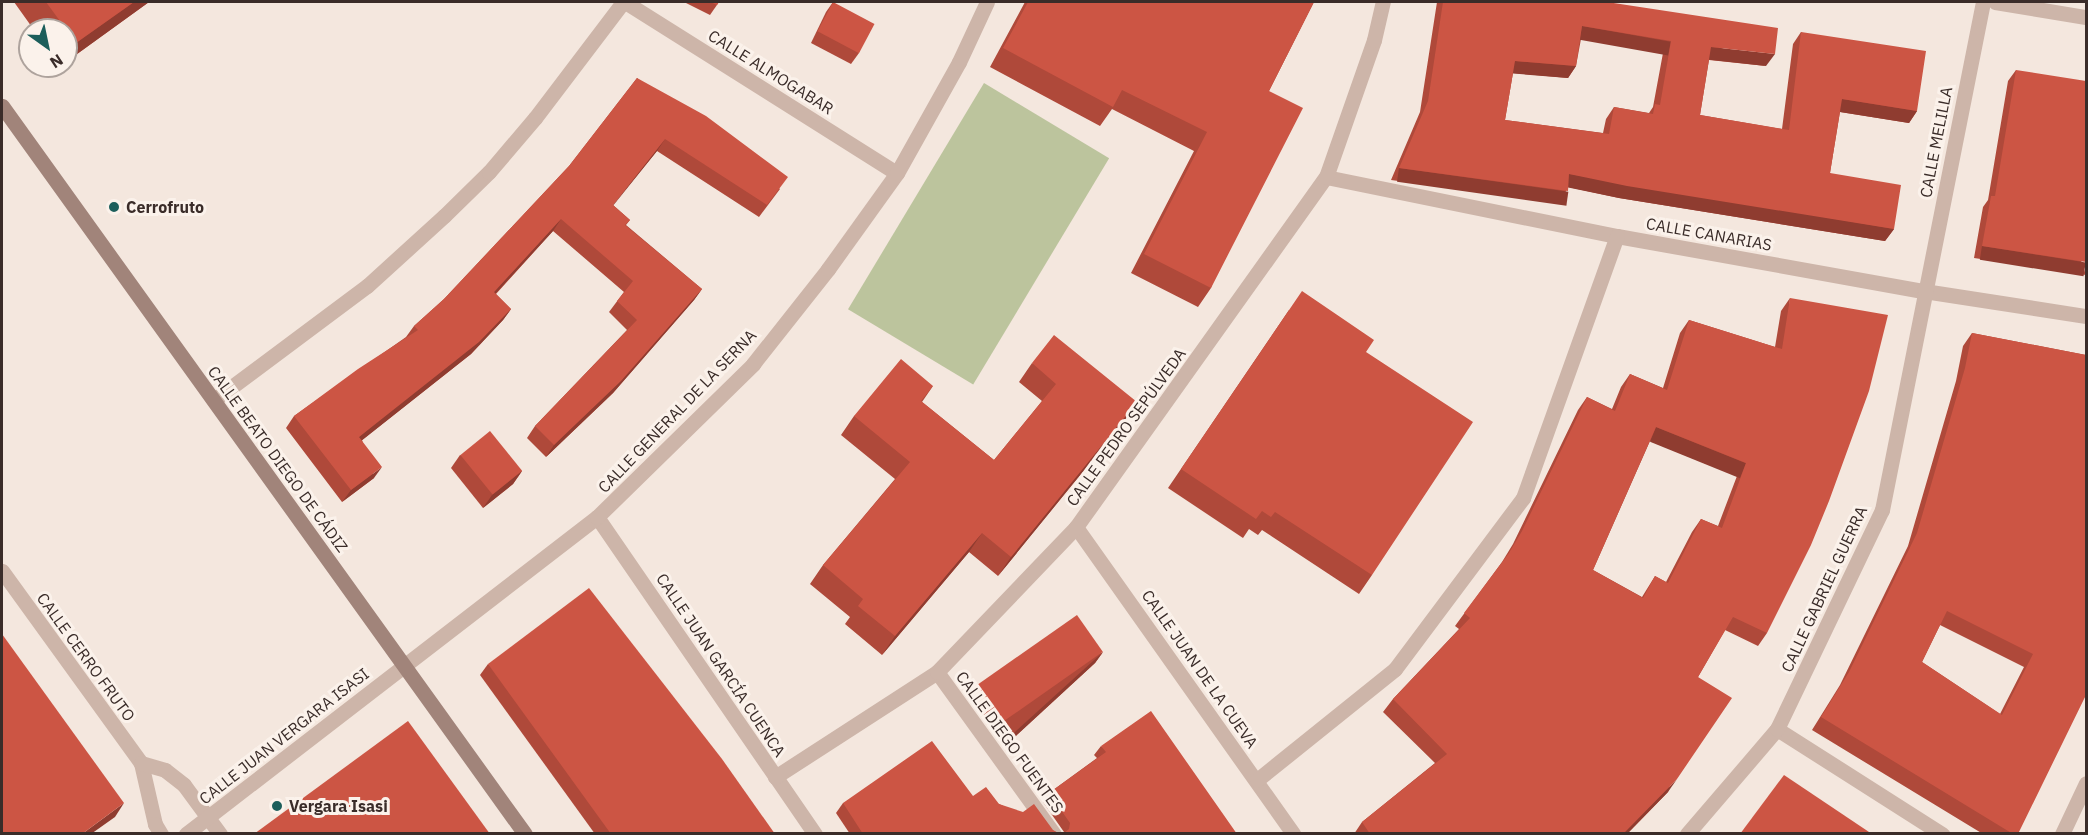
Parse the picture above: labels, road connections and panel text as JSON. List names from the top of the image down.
{
  "streets": {
    "street": [
      "CALLE ALMOGABAR",
      "CALLE MELILLA",
      "CALLE CANARIAS",
      "CALLE GENERAL DE LA SERNA",
      "CALLE PEDRO SEPÚLVEDA",
      "CALLE BEATO DIEGO DE CÁDIZ",
      "CALLE GABRIEL GUERRA",
      "CALLE CERRO FRUTO",
      "CALLE JUAN GARCÍA CUENCA",
      "CALLE JUAN DE LA CUEVA",
      "CALLE JUAN VERGARA ISASI",
      "CALLE DIEGO FUENTES"
    ]
  },
  "crossings": [
    ["CALLE ALMOGABAR", "CALLE GENERAL DE LA SERNA"],
    ["CALLE MELILLA", "CALLE CANARIAS"],
    ["CALLE MELILLA", "CALLE GABRIEL GUERRA"],
    ["CALLE CANARIAS", "CALLE PEDRO SEPÚLVEDA"],
    ["CALLE CANARIAS", "CALLE GABRIEL GUERRA"],
    ["CALLE GENERAL DE LA SERNA", "CALLE BEATO DIEGO DE CÁDIZ"],
    ["CALLE GENERAL DE LA SERNA", "CALLE JUAN GARCÍA CUENCA"],
    ["CALLE GENERAL DE LA SERNA", "CALLE JUAN VERGARA ISASI"],
    ["CALLE PEDRO SEPÚLVEDA", "CALLE JUAN GARCÍA CUENCA"],
    ["CALLE PEDRO SEPÚLVEDA", "CALLE JUAN DE LA CUEVA"],
    ["CALLE PEDRO SEPÚLVEDA", "CALLE DIEGO FUENTES"],
    ["CALLE BEATO DIEGO DE CÁDIZ", "CALLE JUAN VERGARA ISASI"]
  ],
  "places": ["Cerrofruto", "Vergara Isasi"],
  "north": "bottom right"
}
